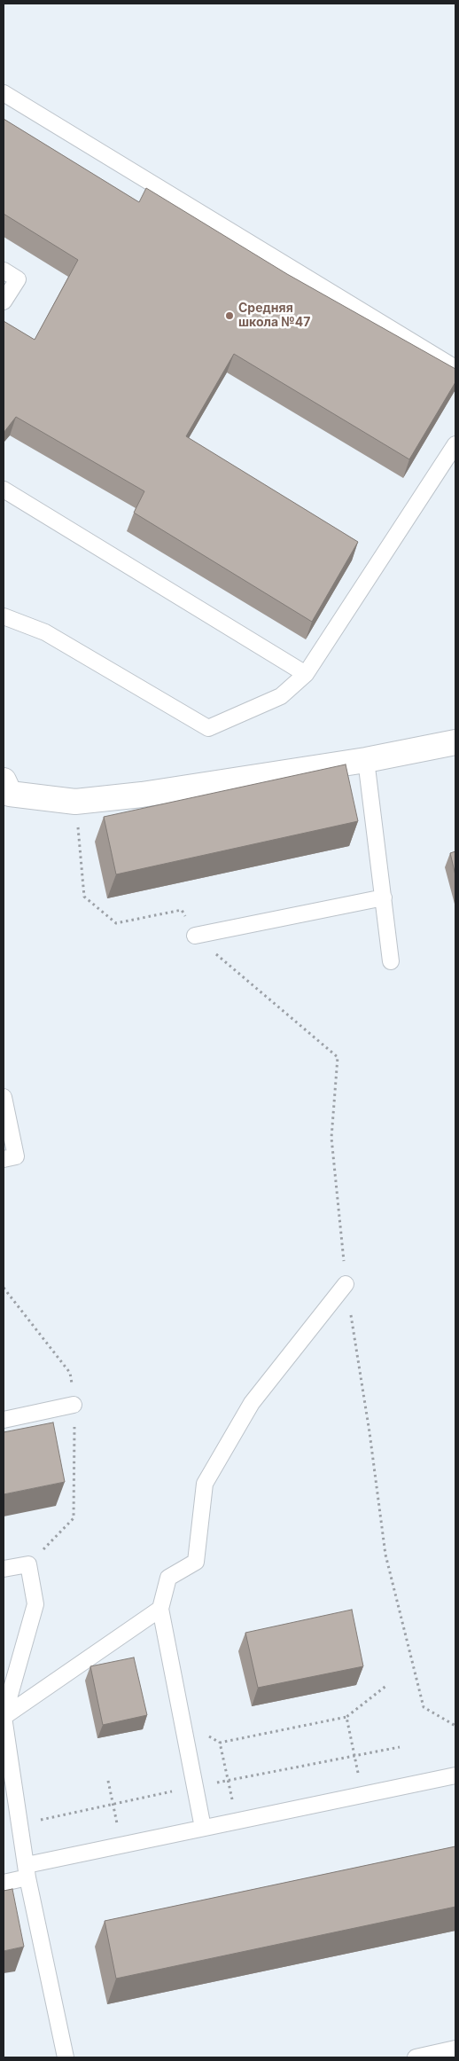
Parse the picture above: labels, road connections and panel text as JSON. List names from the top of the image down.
{
  "places": ["Средняя школа №47"]
}
